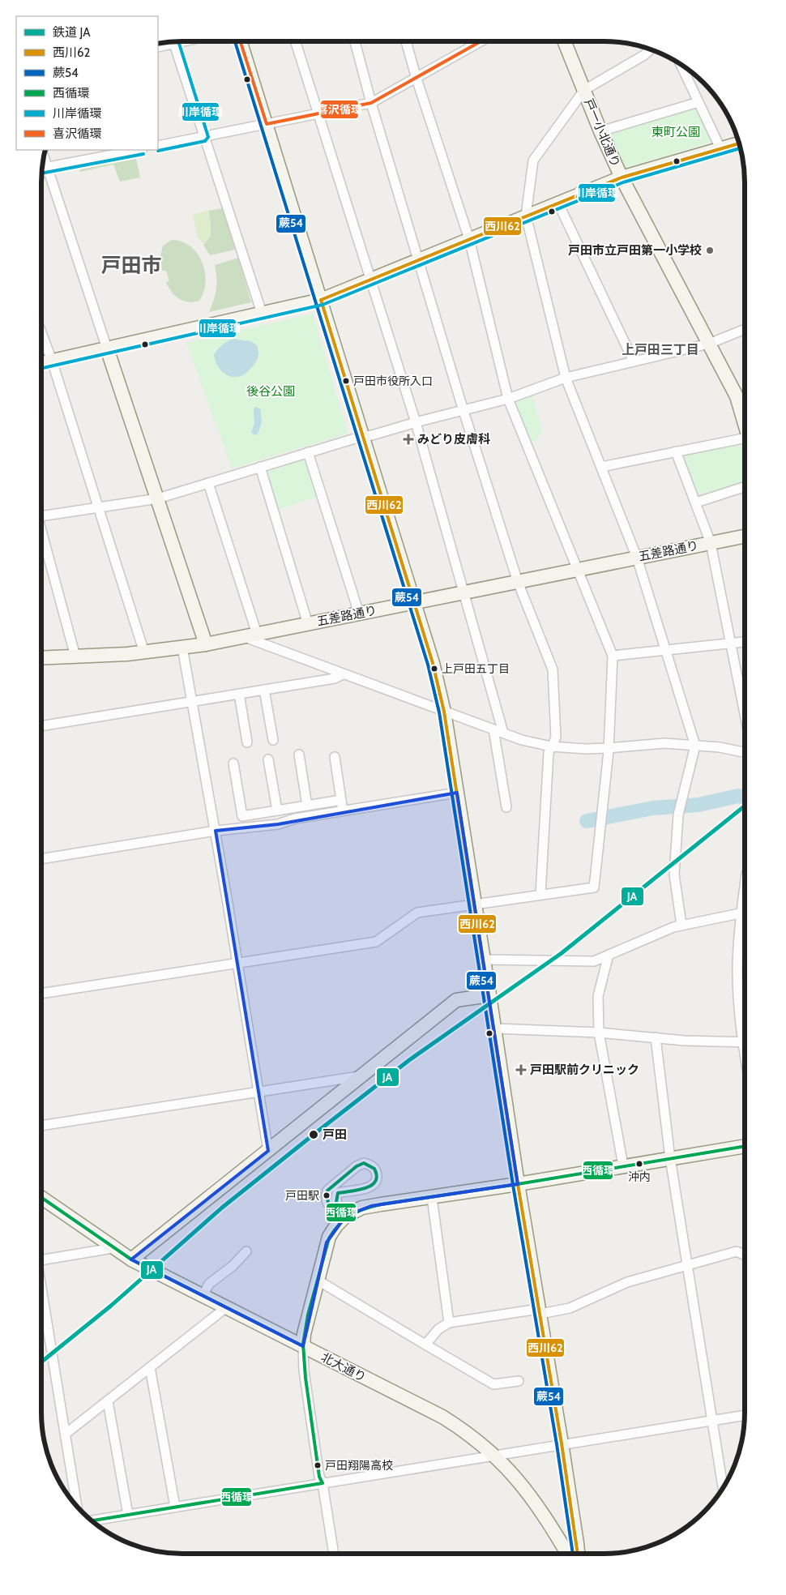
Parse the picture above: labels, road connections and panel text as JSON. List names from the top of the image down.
{
  "streets": {
    "street": ["戸一小北通り", "五差路通り", "北大通り"]
  },
  "districts": ["戸田市", "上戸田三丁目"],
  "parks": ["東町公園", "後谷公園"],
  "places": {
    "other": [
      "戸田市立戸田第一小学校",
      "戸田市役所入口",
      "上戸田五丁目",
      "戸田",
      "沖内",
      "戸田駅",
      "戸田翔陽高校"
    ],
    "health": ["みどり皮膚科", "戸田駅前クリニック"]
  },
  "lines": [
    "transit line 喜沢循環",
    "transit line 蕨54",
    "transit line 川岸循環",
    "transit line 西川62",
    "rail line JA",
    "transit line 西循環"
  ],
  "legend": [
    "鉄道 JA",
    "西川62",
    "蕨54",
    "西循環",
    "川岸循環",
    "喜沢循環"
  ]
}
